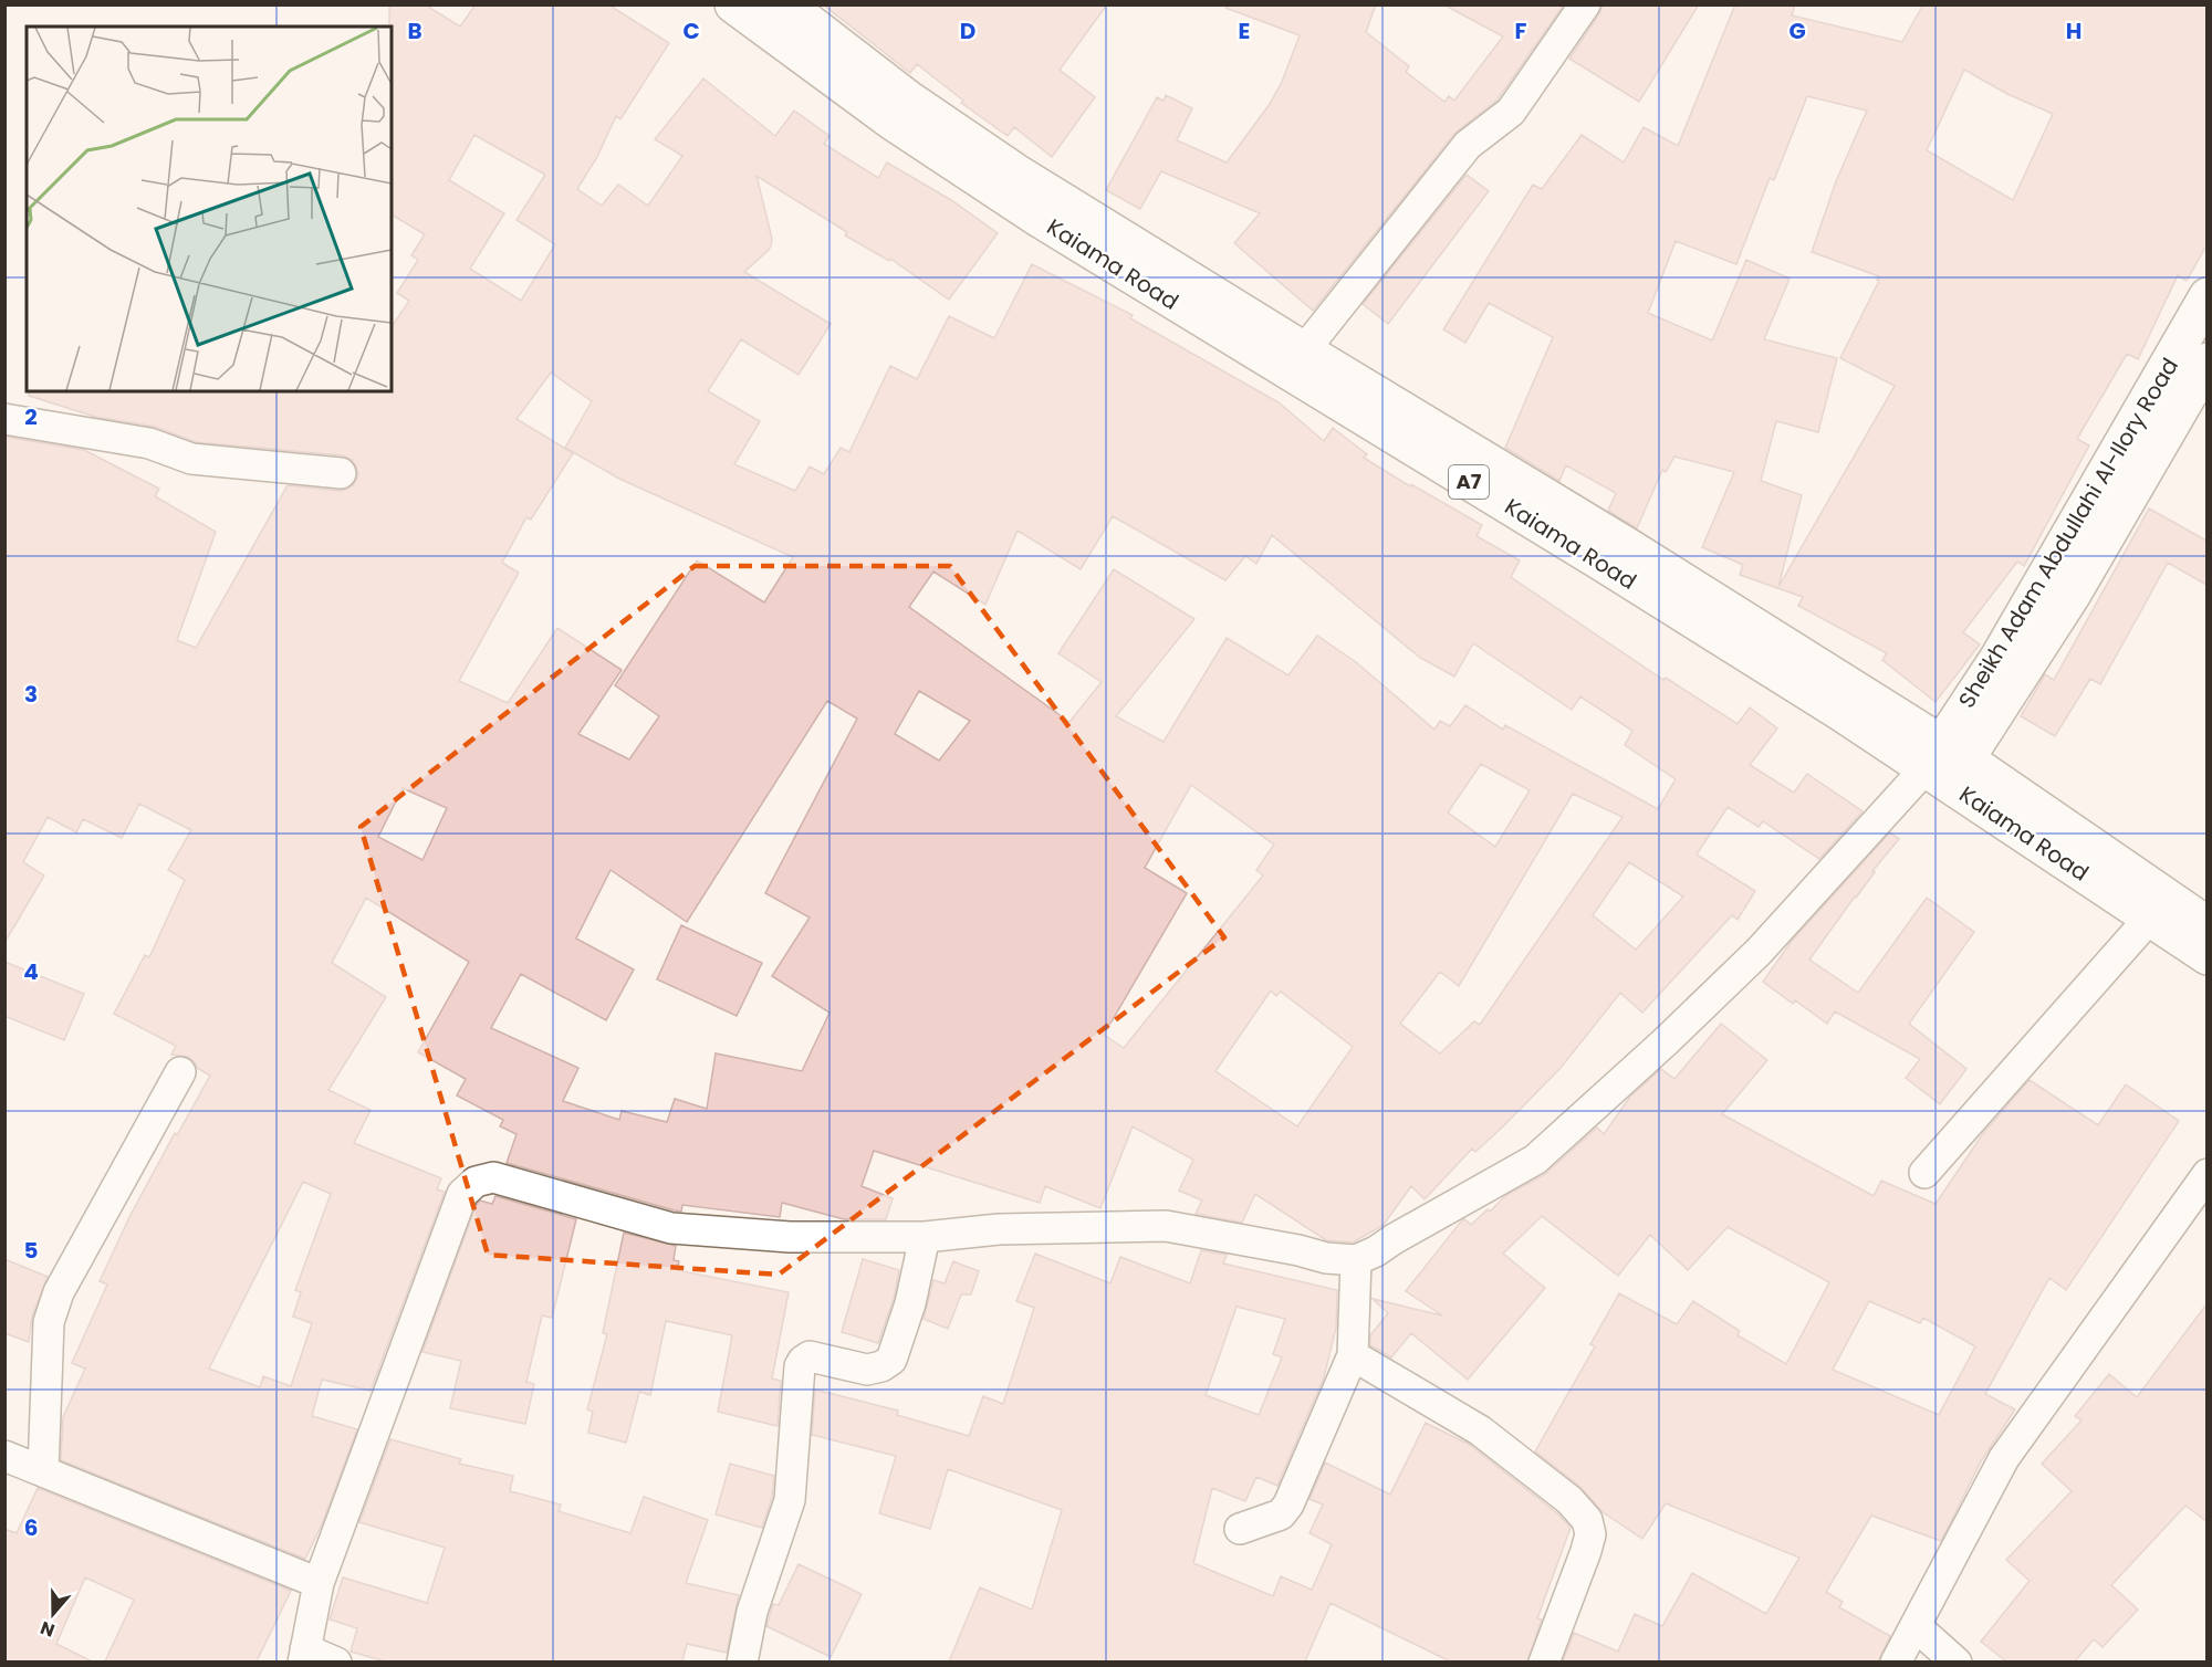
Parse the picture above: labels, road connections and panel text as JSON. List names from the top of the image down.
{
  "streets": {
    "main road": ["Kaiama Road", "A7", "Sheikh Adam Abdullahi Al-Ilory Road"]
  },
  "crossings": [
    ["Kaiama Road", "Sheikh Adam Abdullahi Al-Ilory Road"]
  ],
  "north": "bottom",
  "grid": {
    "columns": [
      "B",
      "C",
      "D",
      "E",
      "F",
      "G",
      "H"
    ],
    "rows": [
      "2",
      "3",
      "4",
      "5",
      "6"
    ]
  }
}
